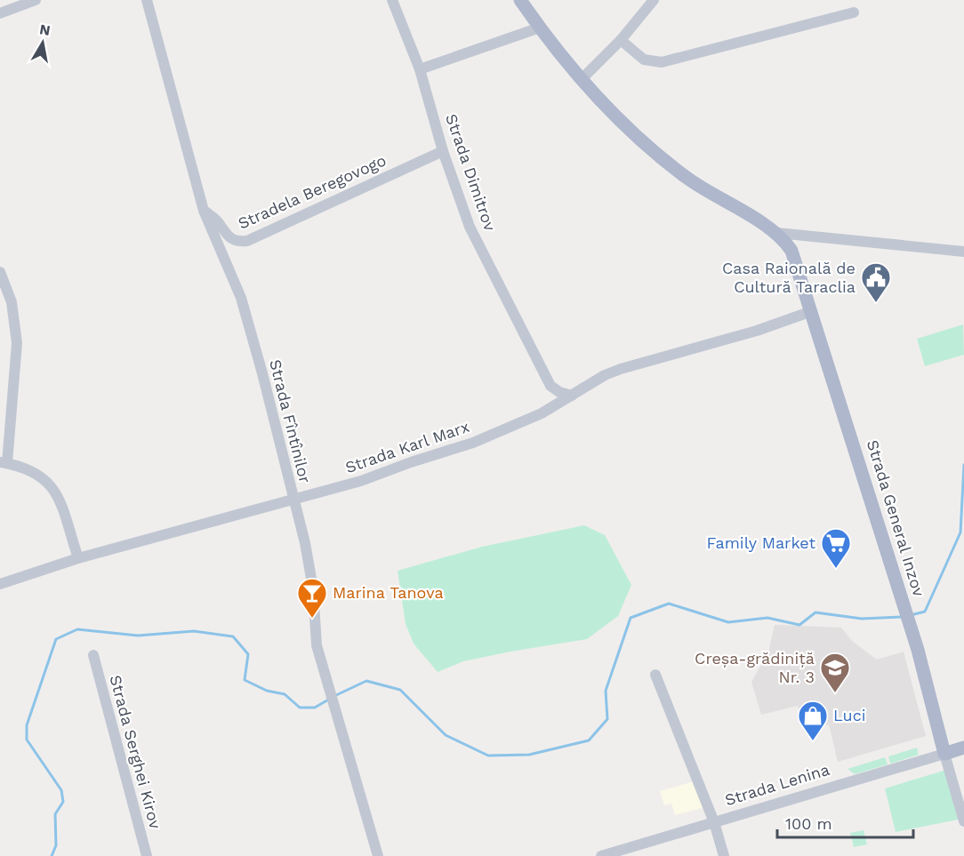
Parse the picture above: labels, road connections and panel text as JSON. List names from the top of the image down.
{
  "streets": {
    "main road": ["Strada General Inzov", "Strada Lenina"],
    "street": [
      "Strada Dimitrov",
      "Stradela Beregovogo",
      "Strada Fîntînilor",
      "Strada Karl Marx",
      "Strada Serghei Kirov"
    ]
  },
  "crossings": [
    ["Strada Dimitrov", "Stradela Beregovogo"],
    ["Strada Dimitrov", "Strada Karl Marx"],
    ["Stradela Beregovogo", "Strada Fîntînilor"],
    ["Strada Fîntînilor", "Strada Karl Marx"],
    ["Strada Karl Marx", "Strada General Inzov"],
    ["Strada General Inzov", "Strada Lenina"]
  ],
  "places": {
    "public building": ["Casa Raională de Cultură Taraclia"],
    "supermarket": ["Family Market"],
    "bar": ["Marina Tanova"],
    "school or university": ["Creșa-grădiniță Nr. 3"],
    "shop": ["Luci"]
  },
  "scale_bar": "100 m",
  "north": "top"
}
